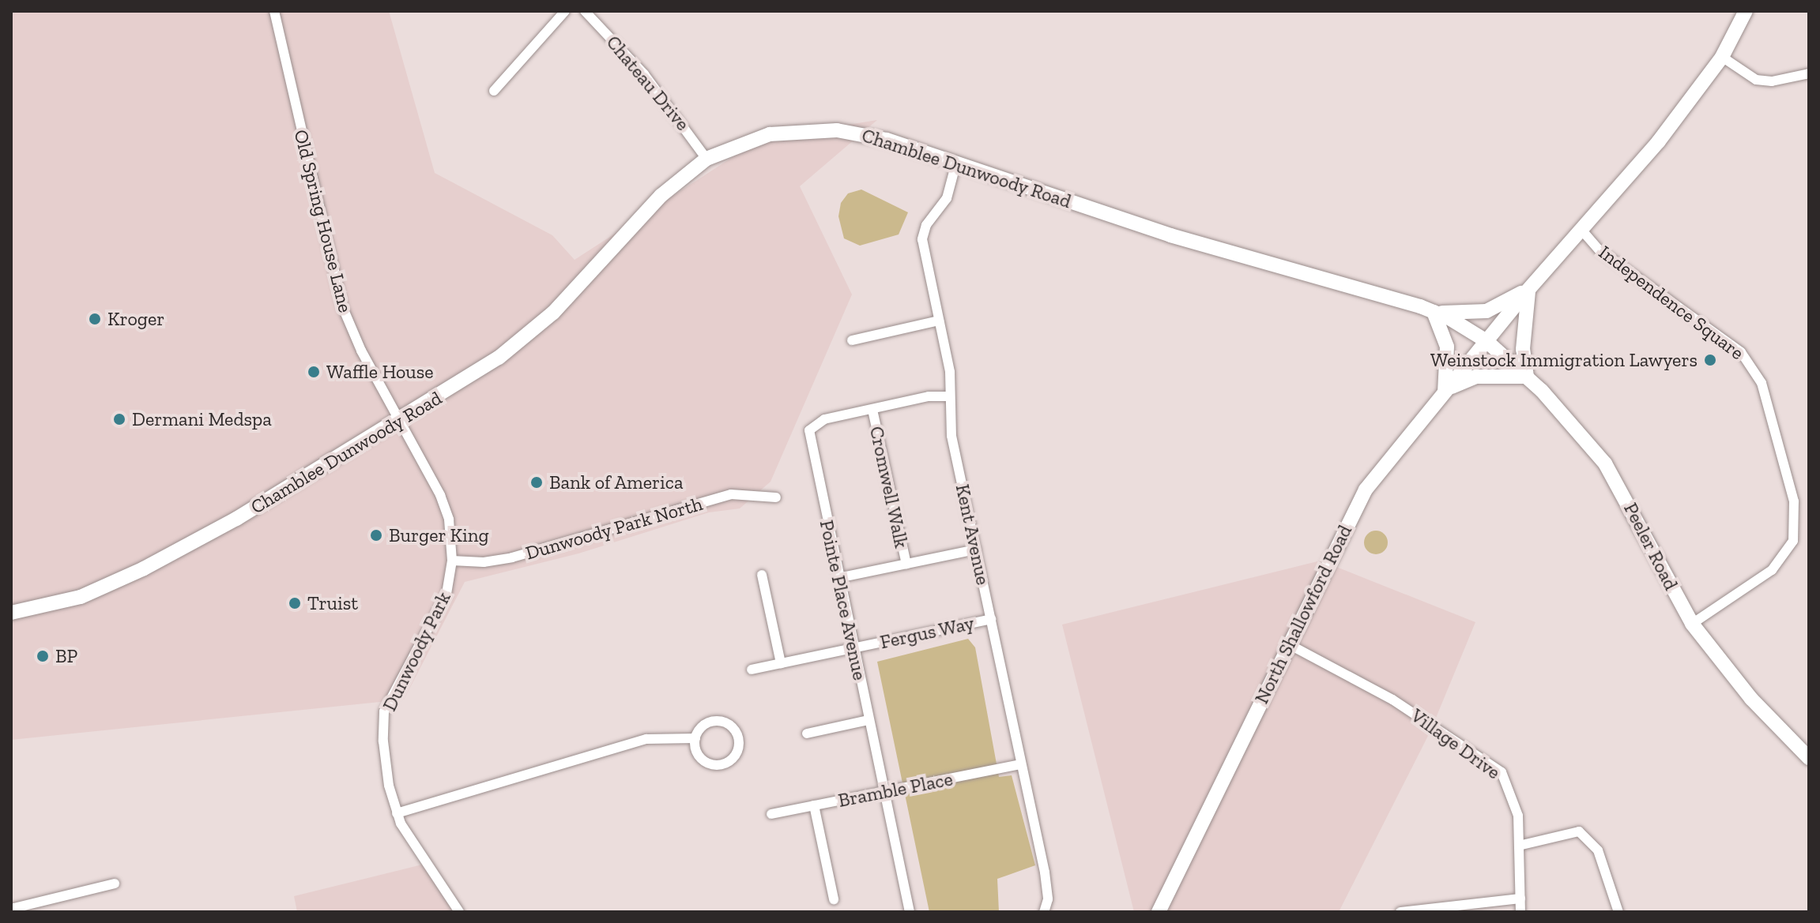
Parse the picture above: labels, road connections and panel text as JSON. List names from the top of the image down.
{
  "streets": {
    "street": [
      "Chateau Drive",
      "Chamblee Dunwoody Road",
      "Old Spring House Lane",
      "Independence Square",
      "Cromwell Walk",
      "Dunwoody Park North",
      "Kent Avenue",
      "Peeler Road",
      "Pointe Place Avenue",
      "North Shallowford Road",
      "Fergus Way",
      "Dunwoody Park",
      "Village Drive",
      "Bramble Place"
    ]
  },
  "crossings": [
    ["Chateau Drive", "Chamblee Dunwoody Road"],
    ["Chamblee Dunwoody Road", "Old Spring House Lane"],
    ["Chamblee Dunwoody Road", "Kent Avenue"],
    ["Chamblee Dunwoody Road", "Peeler Road"],
    ["Chamblee Dunwoody Road", "North Shallowford Road"],
    ["Chamblee Dunwoody Road", "Dunwoody Park"],
    ["Old Spring House Lane", "Dunwoody Park"],
    ["Independence Square", "Peeler Road"],
    ["Cromwell Walk", "Pointe Place Avenue"],
    ["Dunwoody Park North", "Dunwoody Park"],
    ["Kent Avenue", "Pointe Place Avenue"],
    ["Kent Avenue", "Fergus Way"],
    ["Kent Avenue", "Bramble Place"],
    ["Peeler Road", "North Shallowford Road"],
    ["Pointe Place Avenue", "Fergus Way"],
    ["Pointe Place Avenue", "Bramble Place"],
    ["North Shallowford Road", "Village Drive"]
  ],
  "places": [
    "Kroger",
    "Weinstock Immigration Lawyers",
    "Waffle House",
    "Dermani Medspa",
    "Bank of America",
    "Burger King",
    "Truist",
    "BP"
  ]
}
